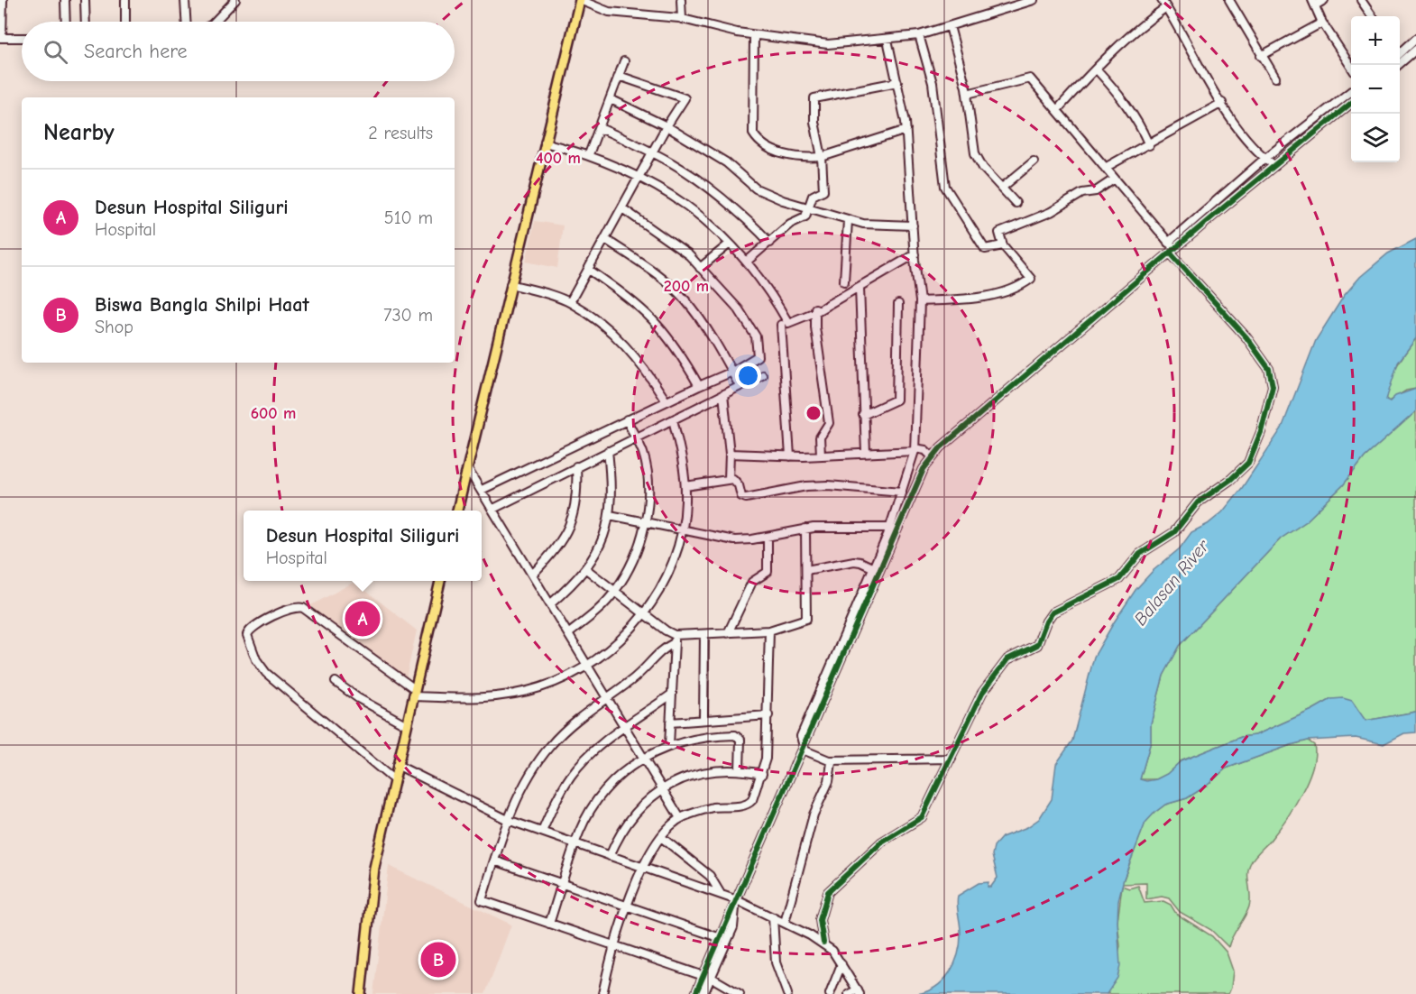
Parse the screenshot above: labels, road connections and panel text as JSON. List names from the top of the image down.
{
  "water": ["Balasan River"],
  "page": {
    "map_buttons": ["+", "−"],
    "search": "Search here",
    "heading": ["Nearby", "2 results"],
    "list": [
      {
        "mark": "A",
        "name": "Desun Hospital Siliguri",
        "note": "Hospital",
        "value": "510 m"
      },
      {
        "mark": "B",
        "name": "Biswa Bangla Shilpi Haat",
        "note": "Shop",
        "value": "730 m"
      }
    ],
    "popup": ["Desun Hospital Siliguri", "Hospital"],
    "pins": ["A", "B"]
  },
  "rings": ["400 m", "200 m", "600 m"]
}
